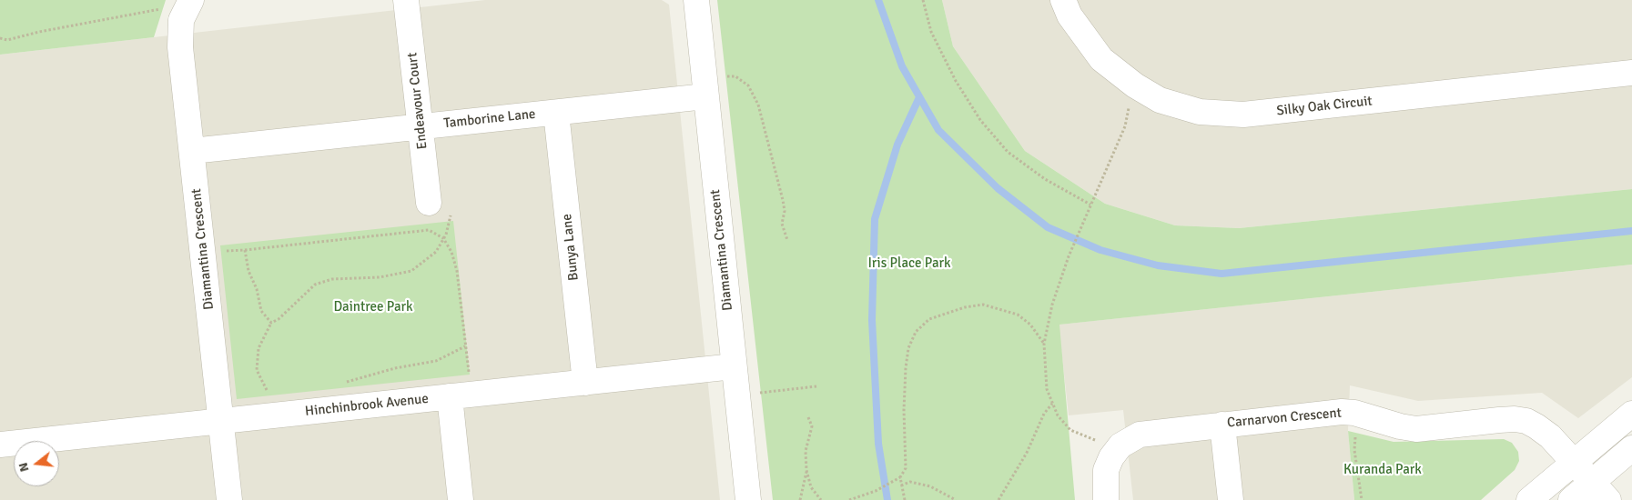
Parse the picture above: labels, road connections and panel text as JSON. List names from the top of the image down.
{
  "streets": {
    "street": [
      "Endeavour Court",
      "Silky Oak Circuit",
      "Tamborine Lane",
      "Bunya Lane",
      "Diamantina Crescent",
      "Hinchinbrook Avenue",
      "Carnarvon Crescent"
    ]
  },
  "crossings": [
    ["Endeavour Court", "Tamborine Lane"],
    ["Tamborine Lane", "Bunya Lane"],
    ["Tamborine Lane", "Diamantina Crescent"],
    ["Bunya Lane", "Hinchinbrook Avenue"],
    ["Diamantina Crescent", "Hinchinbrook Avenue"]
  ],
  "parks": ["Iris Place Park", "Daintree Park", "Kuranda Park"],
  "north": "left"
}
